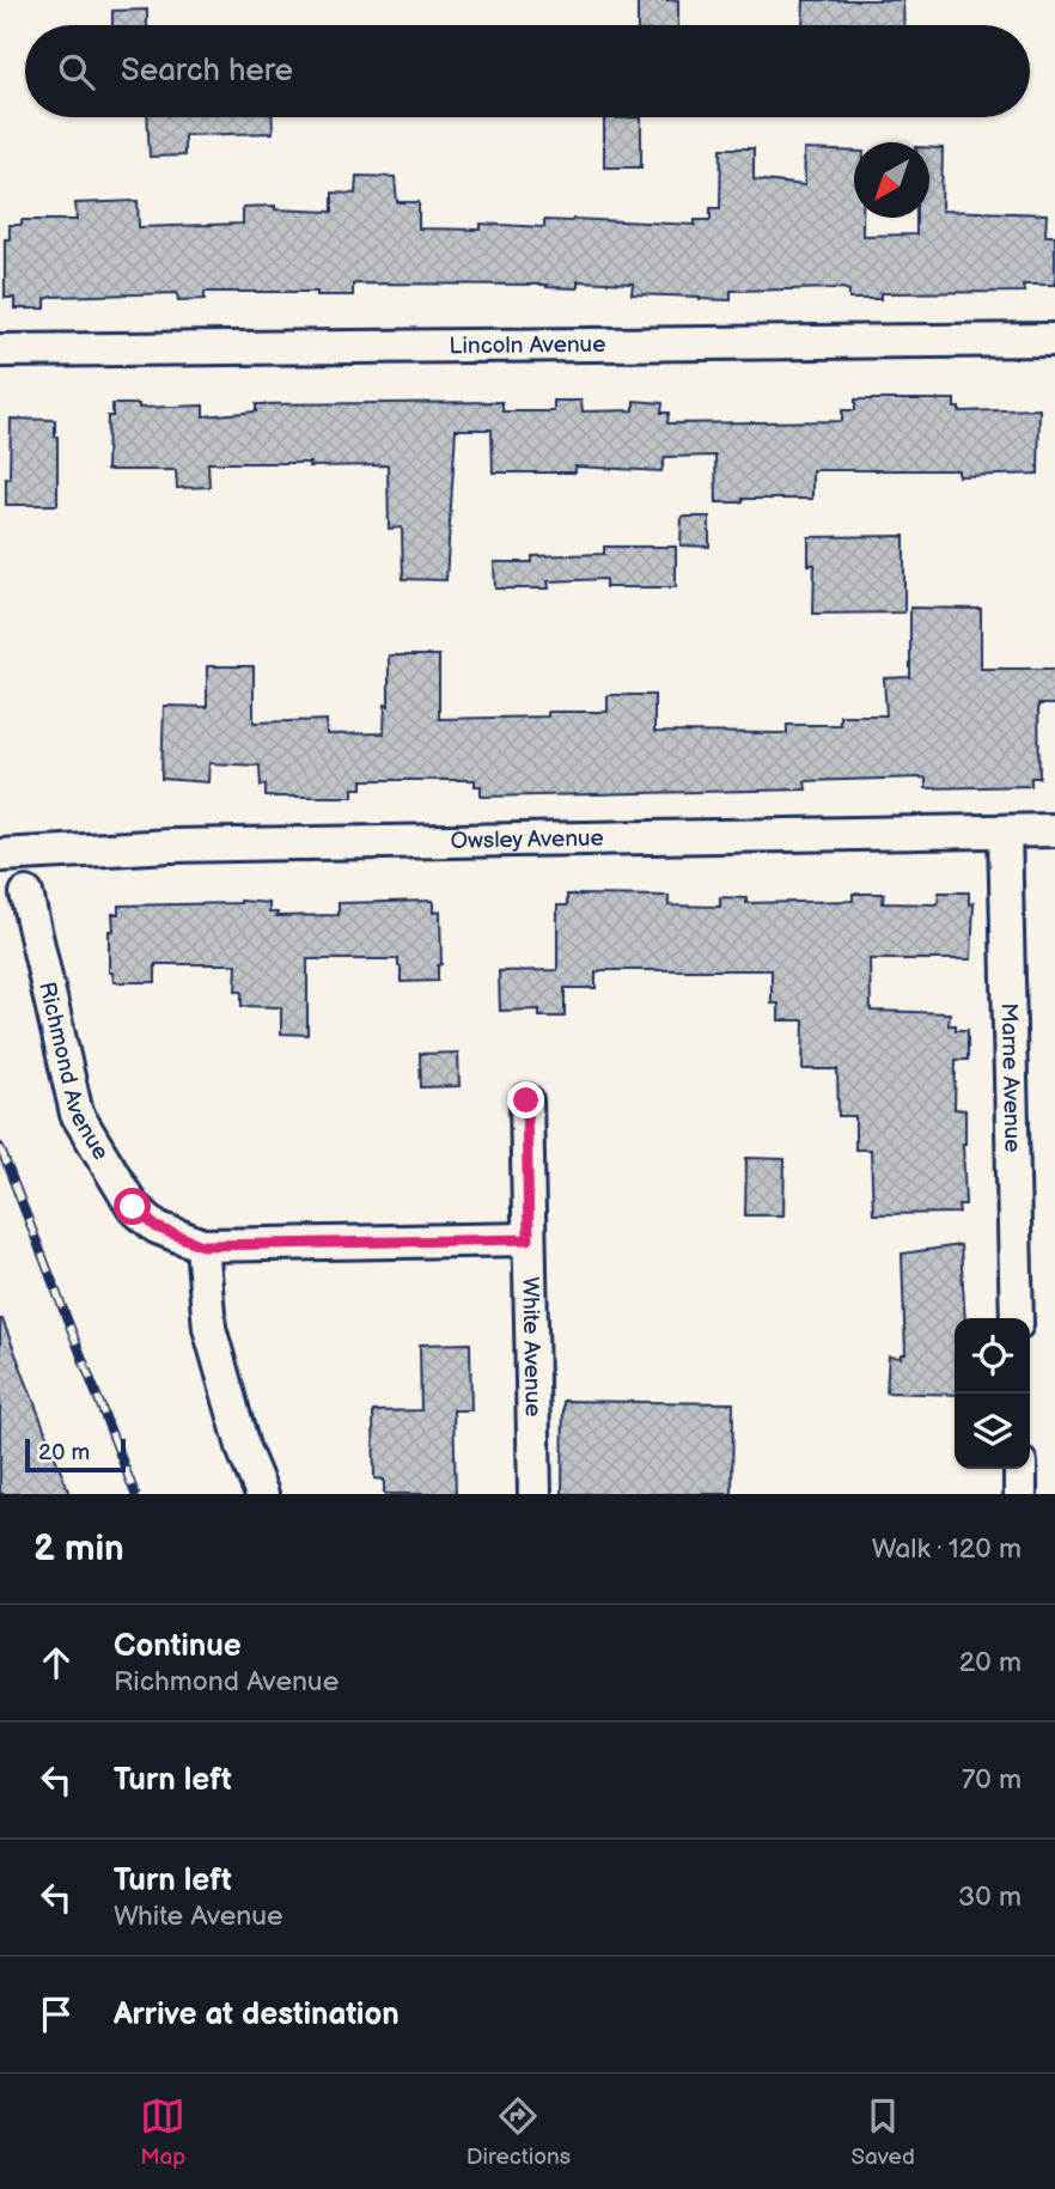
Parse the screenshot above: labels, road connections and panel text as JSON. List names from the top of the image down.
{
  "streets": {
    "street": [
      "Lincoln Avenue",
      "Owsley Avenue",
      "Richmond Avenue",
      "Marne Avenue",
      "White Avenue"
    ]
  },
  "crossings": [
    ["Owsley Avenue", "Marne Avenue"]
  ],
  "scale_bar": "20 m",
  "north": "bottom left",
  "page": {
    "search": "Search here",
    "scale": "20 m",
    "heading": ["2 min", "Walk · 120 m"],
    "list": [
      ["Continue", "Richmond Avenue", "20 m"],
      ["Turn left", "70 m"],
      ["Turn left", "White Avenue", "30 m"],
      "Arrive at destination"
    ],
    "nav": ["Map", "Directions", "Saved"]
  }
}
